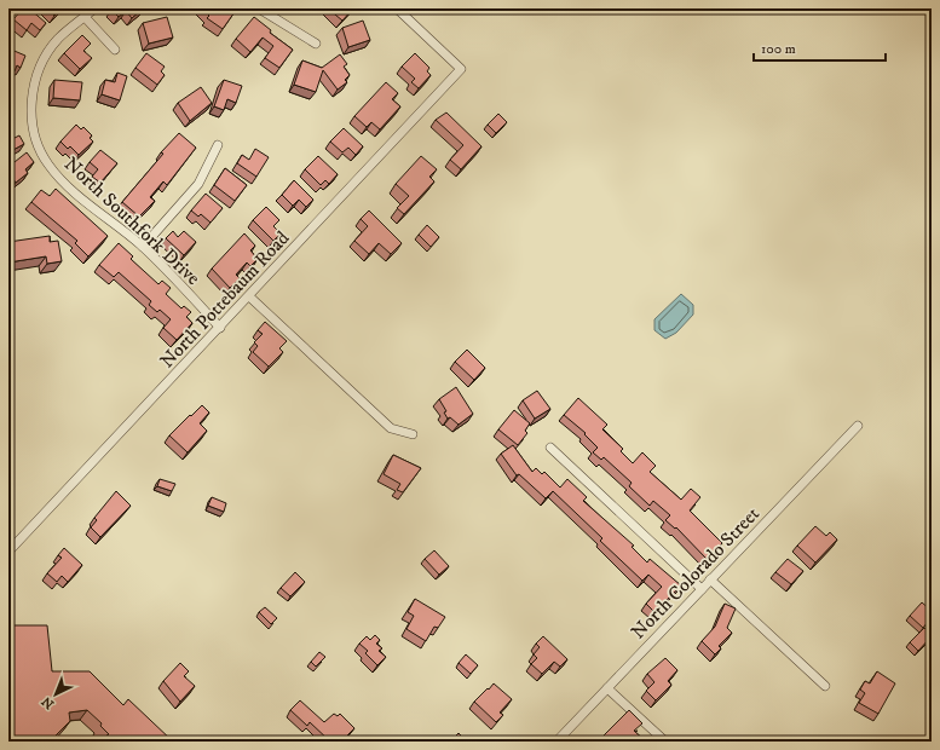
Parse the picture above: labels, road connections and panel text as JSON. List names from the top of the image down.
{
  "streets": {
    "street": ["North Southfork Drive", "North Pottebaum Road", "North Colorado Street"]
  },
  "crossings": [
    ["North Southfork Drive", "North Pottebaum Road"]
  ],
  "scale_bar": "100 m",
  "north": "bottom left"
}
